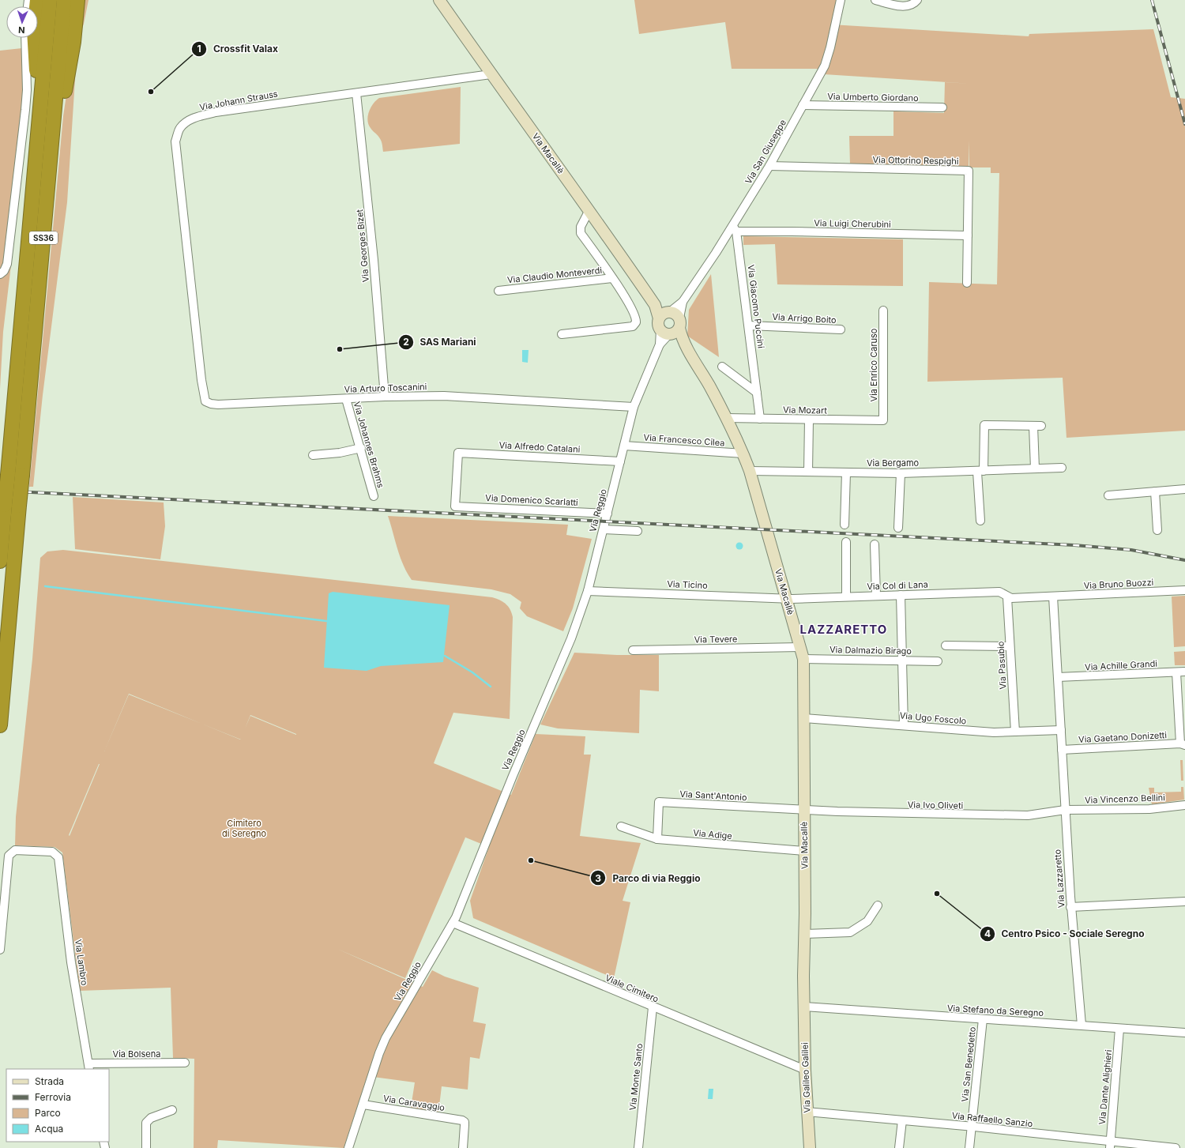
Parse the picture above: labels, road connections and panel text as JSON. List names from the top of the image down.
{
  "streets": {
    "highway": ["SS36"],
    "street": [
      "Via Umberto Giordano",
      "Via Johann Strauss",
      "Via San Giuseppe",
      "Via Macallè",
      "Via Ottorino Respighi",
      "Via Luigi Cherubini",
      "Via Georges Bizet",
      "Via Claudio Monteverdi",
      "Via Giacomo Puccini",
      "Via Arrigo Boito",
      "Via Enrico Caruso",
      "Via Arturo Toscanini",
      "Via Mozart",
      "Via Francesco Cilea",
      "Via Johannes Brahms",
      "Via Alfredo Catalani",
      "Via Bergamo",
      "Via Domenico Scarlatti",
      "Via Reggio",
      "Via Bruno Buozzi",
      "Via Ticino",
      "Via Col di Lana",
      "Via Tevere",
      "Via Dalmazio Birago",
      "Via Pasubio",
      "Via Achille Grandi",
      "Via Ugo Foscolo",
      "Via Gaetano Donizetti",
      "Via Sant'Antonio",
      "Via Vincenzo Bellini",
      "Via Ivo Oliveti",
      "Via Adige",
      "Via Lazzaretto",
      "Via Lambro",
      "Viale Cimitero",
      "Via Stefano da Seregno",
      "Via Bolsena",
      "Via San Benedetto",
      "Via Monte Santo",
      "Via Galileo Galilei",
      "Via Dante Alighieri",
      "Via Caravaggio",
      "Via Raffaello Sanzio"
    ]
  },
  "crossings": [
    ["Via Umberto Giordano", "Via San Giuseppe"],
    ["Via Johann Strauss", "Via Macallè"],
    ["Via Johann Strauss", "Via Georges Bizet"],
    ["Via Johann Strauss", "Via Arturo Toscanini"],
    ["Via San Giuseppe", "Via Macallè"],
    ["Via San Giuseppe", "Via Ottorino Respighi"],
    ["Via San Giuseppe", "Via Luigi Cherubini"],
    ["Via San Giuseppe", "Via Giacomo Puccini"],
    ["Via San Giuseppe", "Via Reggio"],
    ["Via Macallè", "Via Mozart"],
    ["Via Macallè", "Via Francesco Cilea"],
    ["Via Macallè", "Via Bergamo"],
    ["Via Macallè", "Via Reggio"],
    ["Via Macallè", "Via Ticino"],
    ["Via Macallè", "Via Col di Lana"],
    ["Via Macallè", "Via Tevere"],
    ["Via Macallè", "Via Dalmazio Birago"],
    ["Via Macallè", "Via Ugo Foscolo"],
    ["Via Macallè", "Via Sant'Antonio"],
    ["Via Macallè", "Via Ivo Oliveti"],
    ["Via Macallè", "Via Adige"],
    ["Via Macallè", "Via Stefano da Seregno"],
    ["Via Macallè", "Via Galileo Galilei"],
    ["Via Ottorino Respighi", "Via Luigi Cherubini"],
    ["Via Luigi Cherubini", "Via Giacomo Puccini"],
    ["Via Georges Bizet", "Via Arturo Toscanini"],
    ["Via Giacomo Puccini", "Via Arrigo Boito"],
    ["Via Giacomo Puccini", "Via Mozart"],
    ["Via Enrico Caruso", "Via Mozart"],
    ["Via Arturo Toscanini", "Via Johannes Brahms"],
    ["Via Arturo Toscanini", "Via Reggio"],
    ["Via Francesco Cilea", "Via Reggio"],
    ["Via Alfredo Catalani", "Via Domenico Scarlatti"],
    ["Via Alfredo Catalani", "Via Reggio"],
    ["Via Domenico Scarlatti", "Via Reggio"],
    ["Via Reggio", "Via Ticino"],
    ["Via Reggio", "Viale Cimitero"],
    ["Via Reggio", "Via Caravaggio"],
    ["Via Bruno Buozzi", "Via Col di Lana"],
    ["Via Bruno Buozzi", "Via Pasubio"],
    ["Via Bruno Buozzi", "Via Lazzaretto"],
    ["Via Ticino", "Via Col di Lana"],
    ["Via Col di Lana", "Via Pasubio"],
    ["Via Pasubio", "Via Ugo Foscolo"],
    ["Via Achille Grandi", "Via Lazzaretto"],
    ["Via Ugo Foscolo", "Via Lazzaretto"],
    ["Via Gaetano Donizetti", "Via Lazzaretto"],
    ["Via Sant'Antonio", "Via Ivo Oliveti"],
    ["Via Sant'Antonio", "Via Adige"],
    ["Via Vincenzo Bellini", "Via Ivo Oliveti"],
    ["Via Vincenzo Bellini", "Via Lazzaretto"],
    ["Via Ivo Oliveti", "Via Lazzaretto"],
    ["Via Lazzaretto", "Via Stefano da Seregno"],
    ["Via Lambro", "Via Bolsena"],
    ["Viale Cimitero", "Via Monte Santo"],
    ["Viale Cimitero", "Via Galileo Galilei"],
    ["Via Stefano da Seregno", "Via San Benedetto"],
    ["Via Stefano da Seregno", "Via Galileo Galilei"],
    ["Via Stefano da Seregno", "Via Dante Alighieri"],
    ["Via San Benedetto", "Via Raffaello Sanzio"],
    ["Via Galileo Galilei", "Via Raffaello Sanzio"],
    ["Via Dante Alighieri", "Via Raffaello Sanzio"]
  ],
  "districts": ["LAZZARETTO"],
  "parks": ["Cimitero di Seregno"],
  "places": [
    "Crossfit Valax",
    "SAS Mariani",
    "Parco di via Reggio",
    "Centro Psico - Sociale Seregno"
  ],
  "legend": [
    "Strada",
    "Ferrovia",
    "Parco",
    "Acqua"
  ],
  "north": "bottom"
}
